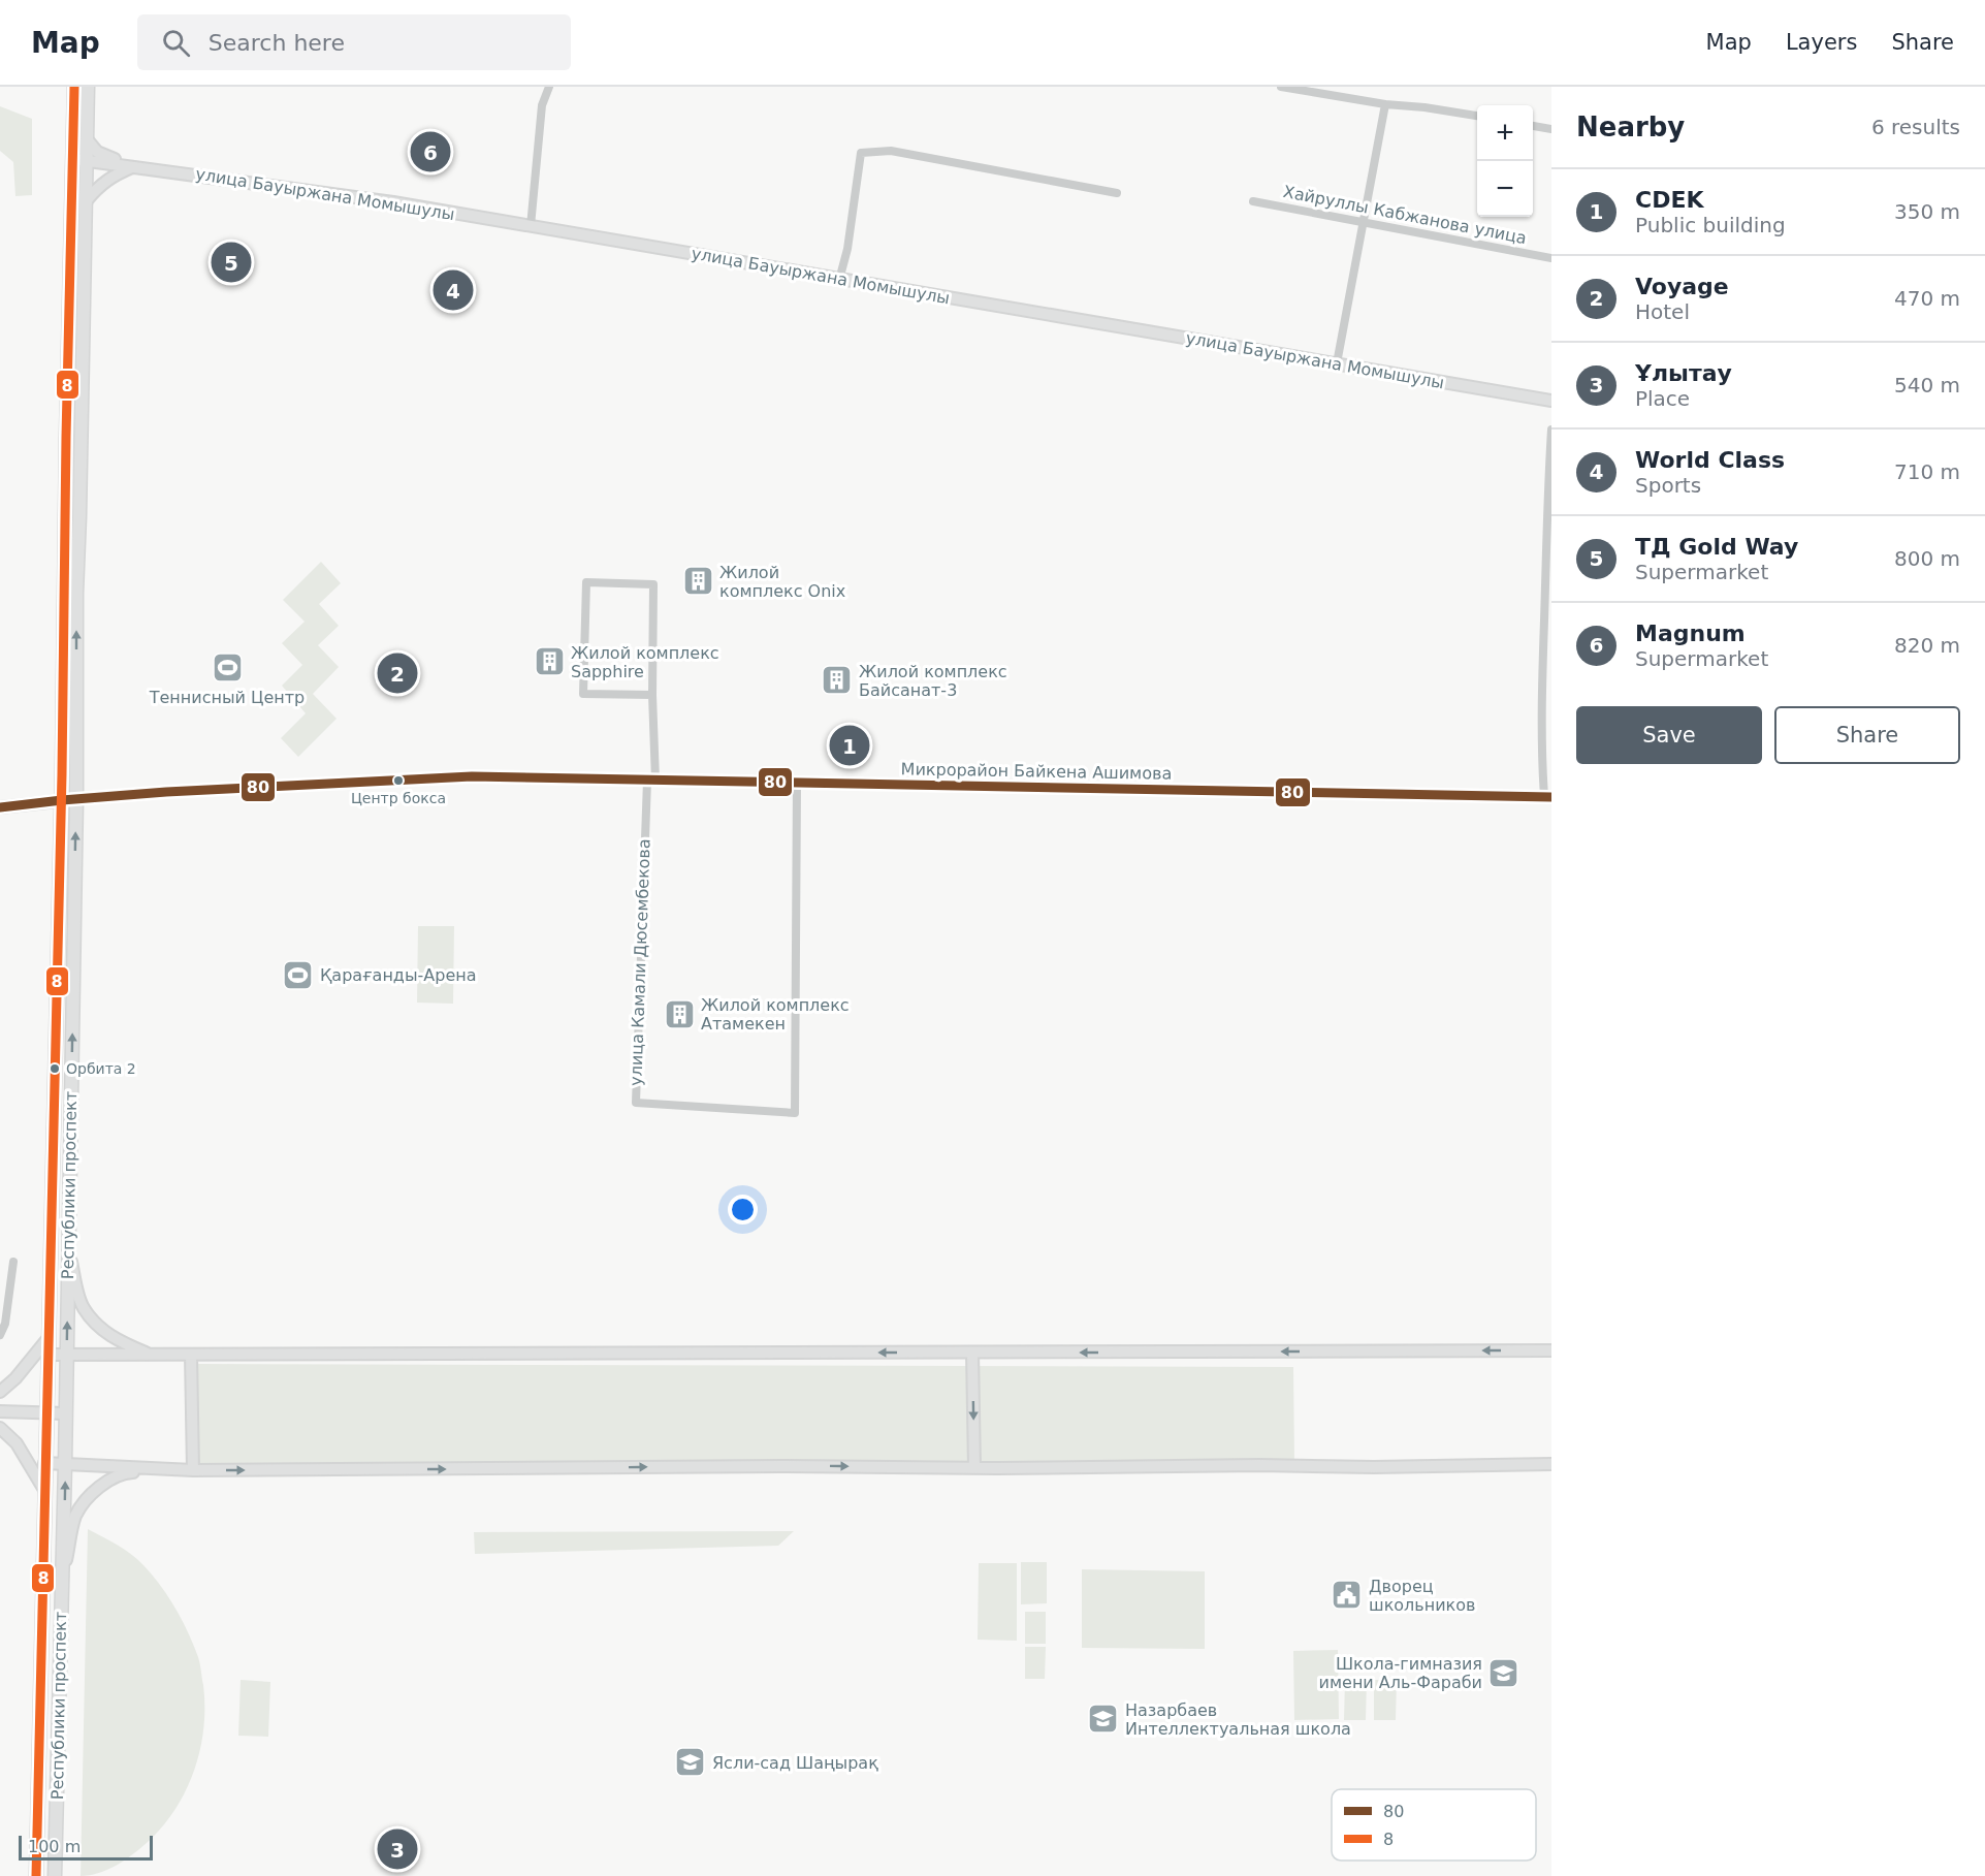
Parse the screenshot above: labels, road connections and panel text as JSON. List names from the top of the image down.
{
  "streets": {
    "highway": ["Республики проспект"],
    "main road": ["улица Бауыржана Момышулы"],
    "street": ["Хайруллы Кабжанова улица", "Микрорайон Байкена Ашимова", "улица Камали Дюсембекова"]
  },
  "crossings": [
    ["улица Бауыржана Момышулы", "Республики проспект"],
    ["Микрорайон Байкена Ашимова", "улица Камали Дюсембекова"],
    ["Микрорайон Байкена Ашимова", "Республики проспект"]
  ],
  "places": {
    "building": [
      "Жилой комплекс Onix",
      "Жилой комплекс Sapphire",
      "Жилой комплекс Байсанат-3",
      "Жилой комплекс Атамекен"
    ],
    "sports": ["Теннисный Центр", "Қарағанды-Арена"],
    "other": ["Центр бокса", "Орбита 2"],
    "public building": ["Дворец школьников"],
    "school or university": ["Школа-гимназия имени Аль-Фараби", "Назарбаев Интеллектуальная школа", "Ясли-сад Шаңырақ"]
  },
  "lines": ["transit line 8", "transit line 80"],
  "legend": ["80", "8"],
  "scale_bar": "100 m",
  "page": {
    "header": "Map",
    "search": "Search here",
    "nav": ["Map", "Layers", "Share"],
    "heading": ["Nearby", "6 results"],
    "map_buttons": ["+", "−"],
    "pins": [
      "6",
      "5",
      "4",
      "2",
      "1",
      "3"
    ],
    "list": [
      {
        "mark": "1",
        "name": "CDEK",
        "note": "Public building",
        "value": "350 m"
      },
      {
        "mark": "2",
        "name": "Voyage",
        "note": "Hotel",
        "value": "470 m"
      },
      {
        "mark": "3",
        "name": "Ұлытау",
        "note": "Place",
        "value": "540 m"
      },
      {
        "mark": "4",
        "name": "World Class",
        "note": "Sports",
        "value": "710 m"
      },
      {
        "mark": "5",
        "name": "ТД Gold Way",
        "note": "Supermarket",
        "value": "800 m"
      },
      {
        "mark": "6",
        "name": "Magnum",
        "note": "Supermarket",
        "value": "820 m"
      }
    ],
    "buttons": ["Save", "Share"],
    "scale": "100 m"
  }
}
